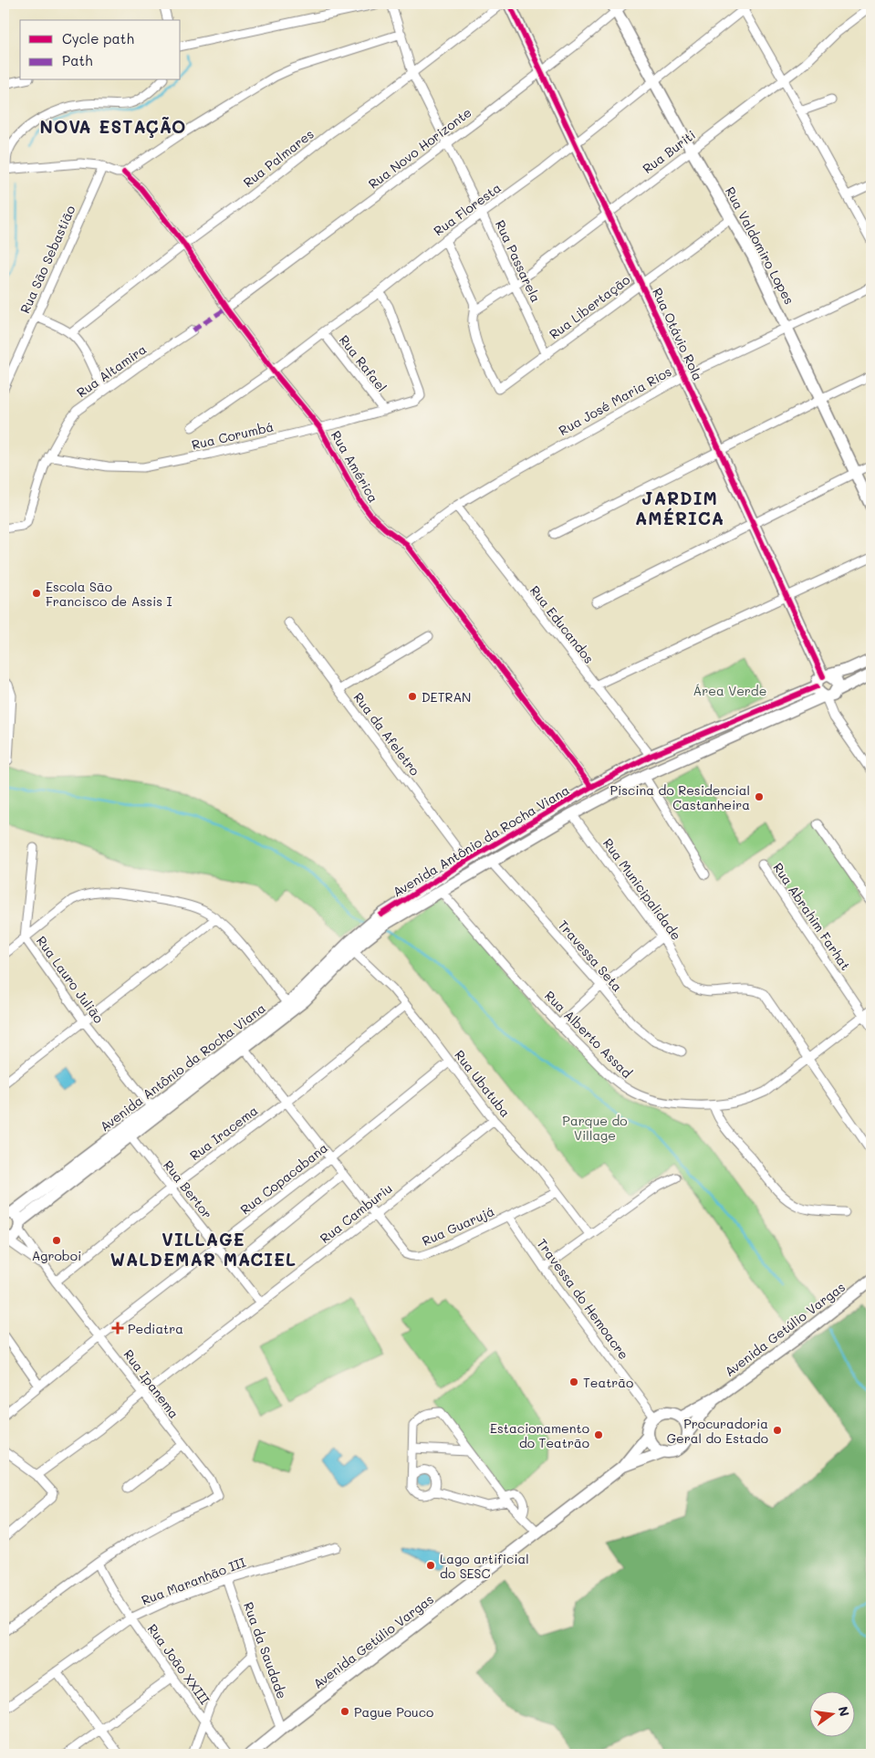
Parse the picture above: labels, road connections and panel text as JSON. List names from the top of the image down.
{
  "streets": {
    "street": [
      "Rua Novo Horizonte",
      "Rua Buriti",
      "Rua Palmares",
      "Rua Floresta",
      "Rua Valdomiro Lopes",
      "Rua São Sebastião",
      "Rua Passarela",
      "Rua Libertação",
      "Rua Otávio Rola",
      "Rua Rafael",
      "Rua Altamira",
      "Rua José Maria Rios",
      "Rua Corumbá",
      "Rua América",
      "Rua Educandos",
      "Rua da Afeletro",
      "Avenida Antônio da Rocha Viana",
      "Rua Municipalidade",
      "Rua Abrahim Farhat",
      "Travessa Seta",
      "Rua Lauro Julião",
      "Rua Alberto Assad",
      "Rua Ubatuba",
      "Rua Iracema",
      "Rua Copacabana",
      "Rua Bertor",
      "Rua Camburiu",
      "Rua Guarujá",
      "Travessa do Hemoacre",
      "Avenida Getúlio Vargas",
      "Rua Ipanema",
      "Rua Maranhão III",
      "Rua da Saudade",
      "Rua João XXIII"
    ]
  },
  "crossings": [
    ["Rua Novo Horizonte", "Rua Valdomiro Lopes"],
    ["Rua Novo Horizonte", "Rua Passarela"],
    ["Rua Novo Horizonte", "Rua Otávio Rola"],
    ["Rua Novo Horizonte", "Rua América"],
    ["Rua Buriti", "Rua Valdomiro Lopes"],
    ["Rua Buriti", "Rua Passarela"],
    ["Rua Buriti", "Rua Libertação"],
    ["Rua Buriti", "Rua Otávio Rola"],
    ["Rua Palmares", "Rua Passarela"],
    ["Rua Palmares", "Rua América"],
    ["Rua Floresta", "Rua Valdomiro Lopes"],
    ["Rua Floresta", "Rua Passarela"],
    ["Rua Floresta", "Rua Otávio Rola"],
    ["Rua Floresta", "Rua Rafael"],
    ["Rua Floresta", "Rua Corumbá"],
    ["Rua Floresta", "Rua América"],
    ["Rua Valdomiro Lopes", "Rua Libertação"],
    ["Rua Valdomiro Lopes", "Rua José Maria Rios"],
    ["Rua Passarela", "Rua Libertação"],
    ["Rua Libertação", "Rua Otávio Rola"],
    ["Rua Otávio Rola", "Rua José Maria Rios"],
    ["Rua Otávio Rola", "Avenida Antônio da Rocha Viana"],
    ["Rua Rafael", "Rua Corumbá"],
    ["Rua Altamira", "Rua Corumbá"],
    ["Rua José Maria Rios", "Rua América"],
    ["Rua José Maria Rios", "Rua Educandos"],
    ["Rua Corumbá", "Rua América"],
    ["Rua América", "Avenida Antônio da Rocha Viana"],
    ["Rua Educandos", "Avenida Antônio da Rocha Viana"],
    ["Rua da Afeletro", "Avenida Antônio da Rocha Viana"],
    ["Avenida Antônio da Rocha Viana", "Rua Municipalidade"],
    ["Avenida Antônio da Rocha Viana", "Travessa Seta"],
    ["Avenida Antônio da Rocha Viana", "Rua Lauro Julião"],
    ["Avenida Antônio da Rocha Viana", "Rua Alberto Assad"],
    ["Avenida Antônio da Rocha Viana", "Rua Ubatuba"],
    ["Avenida Antônio da Rocha Viana", "Rua Bertor"],
    ["Avenida Antônio da Rocha Viana", "Rua Guarujá"],
    ["Avenida Antônio da Rocha Viana", "Rua Ipanema"],
    ["Rua Municipalidade", "Rua Alberto Assad"],
    ["Rua Abrahim Farhat", "Rua Alberto Assad"],
    ["Rua Ubatuba", "Rua Iracema"],
    ["Rua Ubatuba", "Rua Copacabana"],
    ["Rua Ubatuba", "Rua Camburiu"],
    ["Rua Ubatuba", "Rua Guarujá"],
    ["Rua Iracema", "Rua Bertor"],
    ["Rua Iracema", "Rua Guarujá"],
    ["Rua Iracema", "Rua Ipanema"],
    ["Rua Copacabana", "Rua Bertor"],
    ["Rua Copacabana", "Rua Guarujá"],
    ["Rua Copacabana", "Rua Ipanema"],
    ["Rua Bertor", "Rua Camburiu"],
    ["Rua Camburiu", "Rua Guarujá"],
    ["Rua Camburiu", "Rua Ipanema"],
    ["Rua Guarujá", "Travessa do Hemoacre"],
    ["Travessa do Hemoacre", "Avenida Getúlio Vargas"],
    ["Avenida Getúlio Vargas", "Rua da Saudade"],
    ["Rua Ipanema", "Rua João XXIII"],
    ["Rua Maranhão III", "Rua da Saudade"],
    ["Rua Maranhão III", "Rua João XXIII"]
  ],
  "districts": ["NOVA ESTAÇÃO", "JARDIM AMÉRICA", "VILLAGE WALDEMAR MACIEL"],
  "parks": ["Área Verde", "Parque do Village"],
  "places": {
    "other": [
      "Escola São Francisco de Assis I",
      "DETRAN",
      "Piscina do Residencial Castanheira",
      "Agroboi",
      "Teatrão",
      "Procuradoria Geral do Estado",
      "Estacionamento do Teatrão",
      "Lago artificial do SESC",
      "Pague Pouco"
    ],
    "health": ["Pediatra"]
  },
  "legend": ["Cycle path", "Path"],
  "north": "right"
}
